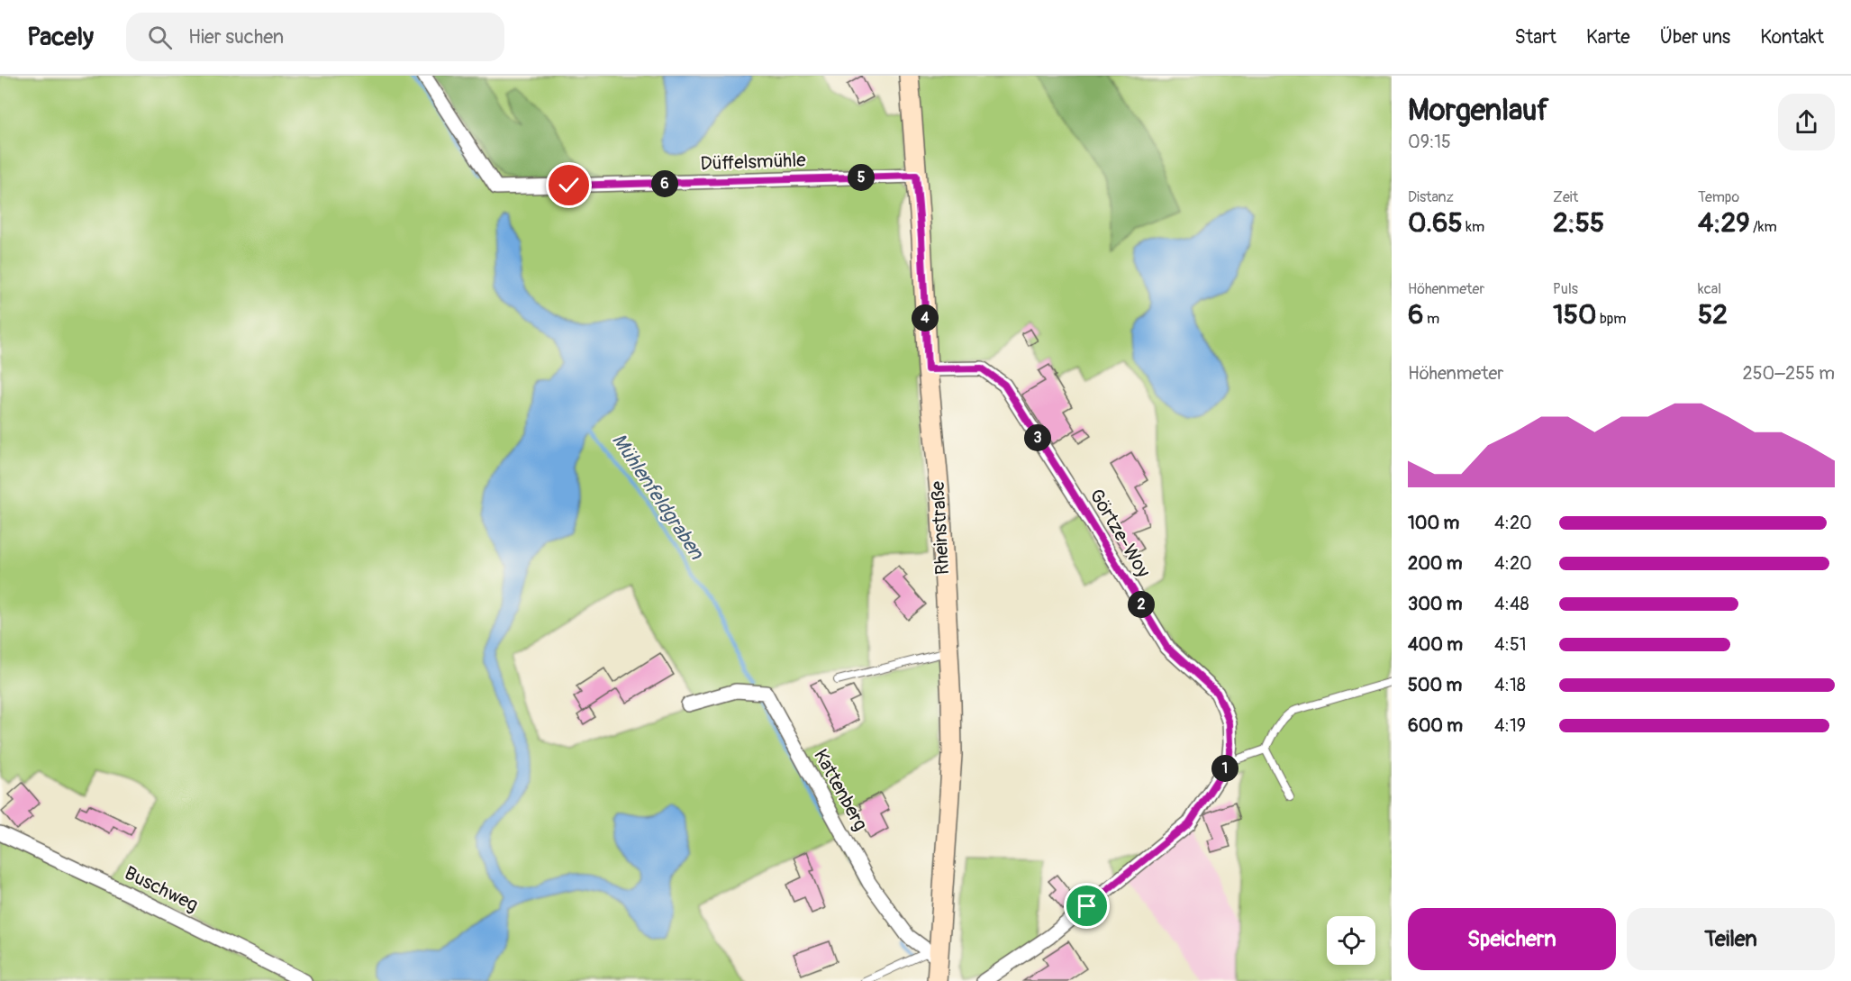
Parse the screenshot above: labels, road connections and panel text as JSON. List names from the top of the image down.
{
  "streets": {
    "main road": ["Rheinstraße"],
    "street": [
      "Düffelsmühle",
      "Görtze-Woy",
      "Kattenberg",
      "Buschweg"
    ]
  },
  "crossings": [
    ["Düffelsmühle", "Rheinstraße"],
    ["Rheinstraße", "Görtze-Woy"],
    ["Rheinstraße", "Kattenberg"]
  ],
  "water": ["Mühlenfeldgraben"],
  "page": {
    "header": "Pacely",
    "search": "Hier suchen",
    "nav": [
      "Start",
      "Karte",
      "Über uns",
      "Kontakt"
    ],
    "heading": ["Morgenlauf", "09:15"],
    "pins": [
      "5",
      "6",
      "4",
      "3",
      "2",
      "1"
    ],
    "stats": [
      ["Distanz", "0.65 km"],
      ["Zeit", "2:55"],
      ["Tempo", "4:29 /km"],
      ["Höhenmeter", "6 m"],
      ["Puls", "150 bpm"],
      ["kcal", "52"]
    ],
    "chart": ["Höhenmeter", "250–255 m"],
    "list": [
      {
        "name": "100 m",
        "note": "4:20"
      },
      {
        "name": "200 m",
        "note": "4:20"
      },
      {
        "name": "300 m",
        "note": "4:48"
      },
      {
        "name": "400 m",
        "note": "4:51"
      },
      {
        "name": "500 m",
        "note": "4:18"
      },
      {
        "name": "600 m",
        "note": "4:19"
      }
    ],
    "buttons": ["Speichern", "Teilen"]
  }
}
